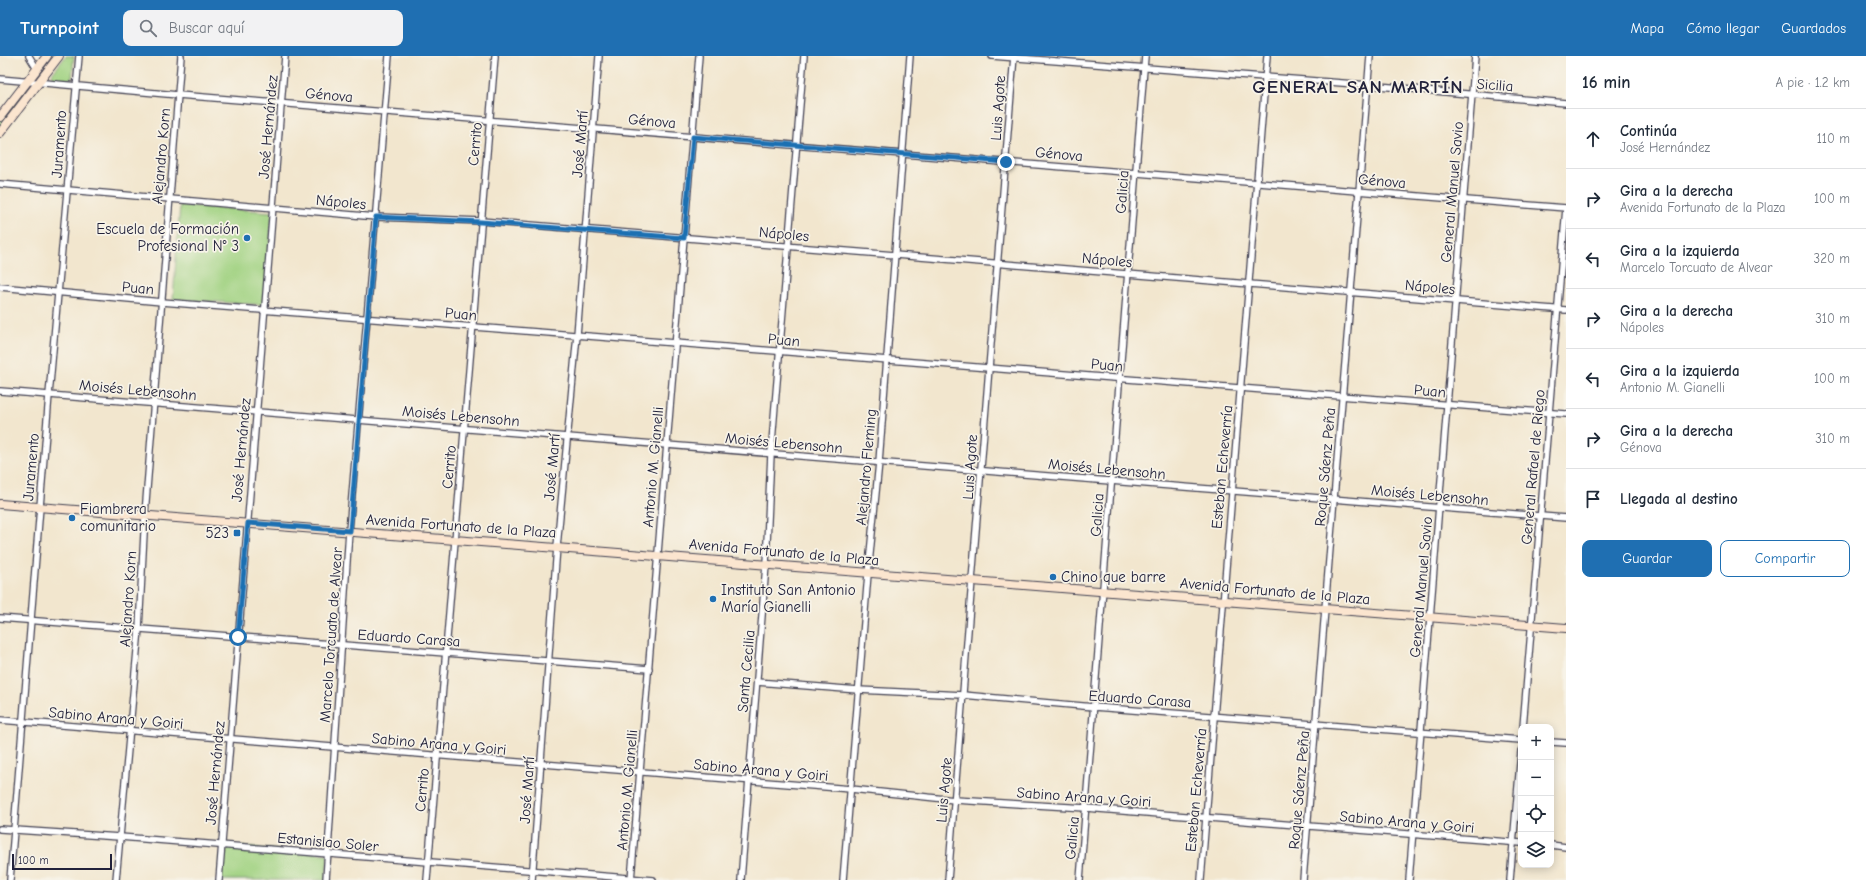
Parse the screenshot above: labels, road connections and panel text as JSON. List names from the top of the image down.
{
  "streets": {
    "main road": ["Avenida Fortunato de la Plaza"],
    "street": [
      "Sicilia",
      "Génova",
      "Luis Agote",
      "José Hernández",
      "Juramento",
      "Cerrito",
      "José Martí",
      "Alejandro Korn",
      "Galicia",
      "General Manuel Savio",
      "Nápoles",
      "Puan",
      "Moisés Lebensohn",
      "Antonio M. Gianelli",
      "Alejandro Fleming",
      "Esteban Echeverría",
      "Roque Sáenz Peña",
      "General Rafael de Riego",
      "Marcelo Torcuato de Alvear",
      "Eduardo Carasa",
      "Santa Cecilia",
      "Sabino Arana y Goiri",
      "Estanislao Soler"
    ]
  },
  "crossings": [
    ["Sicilia", "Luis Agote"],
    ["Sicilia", "Galicia"],
    ["Sicilia", "General Manuel Savio"],
    ["Sicilia", "Esteban Echeverría"],
    ["Sicilia", "Roque Sáenz Peña"],
    ["Génova", "Luis Agote"],
    ["Génova", "José Hernández"],
    ["Génova", "Juramento"],
    ["Génova", "Cerrito"],
    ["Génova", "José Martí"],
    ["Génova", "Alejandro Korn"],
    ["Génova", "Galicia"],
    ["Génova", "General Manuel Savio"],
    ["Génova", "Antonio M. Gianelli"],
    ["Génova", "Alejandro Fleming"],
    ["Génova", "Esteban Echeverría"],
    ["Génova", "Roque Sáenz Peña"],
    ["Génova", "General Rafael de Riego"],
    ["Génova", "Marcelo Torcuato de Alvear"],
    ["Génova", "Santa Cecilia"],
    ["Luis Agote", "Nápoles"],
    ["Luis Agote", "Puan"],
    ["Luis Agote", "Moisés Lebensohn"],
    ["Luis Agote", "Avenida Fortunato de la Plaza"],
    ["Luis Agote", "Eduardo Carasa"],
    ["Luis Agote", "Sabino Arana y Goiri"],
    ["José Hernández", "Nápoles"],
    ["José Hernández", "Puan"],
    ["José Hernández", "Moisés Lebensohn"],
    ["José Hernández", "Avenida Fortunato de la Plaza"],
    ["José Hernández", "Eduardo Carasa"],
    ["José Hernández", "Sabino Arana y Goiri"],
    ["José Hernández", "Estanislao Soler"],
    ["Juramento", "Nápoles"],
    ["Juramento", "Puan"],
    ["Juramento", "Moisés Lebensohn"],
    ["Juramento", "Avenida Fortunato de la Plaza"],
    ["Juramento", "Eduardo Carasa"],
    ["Juramento", "Sabino Arana y Goiri"],
    ["Juramento", "Estanislao Soler"],
    ["Cerrito", "Nápoles"],
    ["Cerrito", "Puan"],
    ["Cerrito", "Moisés Lebensohn"],
    ["Cerrito", "Avenida Fortunato de la Plaza"],
    ["Cerrito", "Eduardo Carasa"],
    ["Cerrito", "Sabino Arana y Goiri"],
    ["Cerrito", "Estanislao Soler"],
    ["José Martí", "Nápoles"],
    ["José Martí", "Puan"],
    ["José Martí", "Moisés Lebensohn"],
    ["José Martí", "Avenida Fortunato de la Plaza"],
    ["José Martí", "Eduardo Carasa"],
    ["José Martí", "Sabino Arana y Goiri"],
    ["José Martí", "Estanislao Soler"],
    ["Alejandro Korn", "Nápoles"],
    ["Alejandro Korn", "Puan"],
    ["Alejandro Korn", "Moisés Lebensohn"],
    ["Alejandro Korn", "Avenida Fortunato de la Plaza"],
    ["Alejandro Korn", "Eduardo Carasa"],
    ["Alejandro Korn", "Sabino Arana y Goiri"],
    ["Alejandro Korn", "Estanislao Soler"],
    ["Galicia", "Nápoles"],
    ["Galicia", "Puan"],
    ["Galicia", "Moisés Lebensohn"],
    ["Galicia", "Avenida Fortunato de la Plaza"],
    ["Galicia", "Eduardo Carasa"],
    ["Galicia", "Sabino Arana y Goiri"],
    ["General Manuel Savio", "Nápoles"],
    ["General Manuel Savio", "Puan"],
    ["General Manuel Savio", "Moisés Lebensohn"],
    ["General Manuel Savio", "Avenida Fortunato de la Plaza"],
    ["General Manuel Savio", "Eduardo Carasa"],
    ["General Manuel Savio", "Sabino Arana y Goiri"],
    ["Nápoles", "Antonio M. Gianelli"],
    ["Nápoles", "Alejandro Fleming"],
    ["Nápoles", "Esteban Echeverría"],
    ["Nápoles", "Roque Sáenz Peña"],
    ["Nápoles", "General Rafael de Riego"],
    ["Nápoles", "Marcelo Torcuato de Alvear"],
    ["Nápoles", "Santa Cecilia"],
    ["Puan", "Antonio M. Gianelli"],
    ["Puan", "Alejandro Fleming"],
    ["Puan", "Esteban Echeverría"],
    ["Puan", "Roque Sáenz Peña"],
    ["Puan", "General Rafael de Riego"],
    ["Puan", "Marcelo Torcuato de Alvear"],
    ["Puan", "Santa Cecilia"],
    ["Moisés Lebensohn", "Antonio M. Gianelli"],
    ["Moisés Lebensohn", "Alejandro Fleming"],
    ["Moisés Lebensohn", "Esteban Echeverría"],
    ["Moisés Lebensohn", "Roque Sáenz Peña"],
    ["Moisés Lebensohn", "General Rafael de Riego"],
    ["Moisés Lebensohn", "Marcelo Torcuato de Alvear"],
    ["Moisés Lebensohn", "Santa Cecilia"],
    ["Antonio M. Gianelli", "Avenida Fortunato de la Plaza"],
    ["Antonio M. Gianelli", "Eduardo Carasa"],
    ["Antonio M. Gianelli", "Sabino Arana y Goiri"],
    ["Antonio M. Gianelli", "Estanislao Soler"],
    ["Alejandro Fleming", "Avenida Fortunato de la Plaza"],
    ["Alejandro Fleming", "Eduardo Carasa"],
    ["Alejandro Fleming", "Sabino Arana y Goiri"],
    ["Esteban Echeverría", "Avenida Fortunato de la Plaza"],
    ["Esteban Echeverría", "Eduardo Carasa"],
    ["Esteban Echeverría", "Sabino Arana y Goiri"],
    ["Roque Sáenz Peña", "Avenida Fortunato de la Plaza"],
    ["Roque Sáenz Peña", "Eduardo Carasa"],
    ["Roque Sáenz Peña", "Sabino Arana y Goiri"],
    ["General Rafael de Riego", "Avenida Fortunato de la Plaza"],
    ["Avenida Fortunato de la Plaza", "Marcelo Torcuato de Alvear"],
    ["Avenida Fortunato de la Plaza", "Santa Cecilia"],
    ["Marcelo Torcuato de Alvear", "Eduardo Carasa"],
    ["Marcelo Torcuato de Alvear", "Sabino Arana y Goiri"],
    ["Marcelo Torcuato de Alvear", "Estanislao Soler"],
    ["Eduardo Carasa", "Santa Cecilia"],
    ["Santa Cecilia", "Sabino Arana y Goiri"]
  ],
  "districts": ["GENERAL SAN MARTÍN"],
  "places": {
    "other": [
      "Escuela de Formación Profesional N° 3",
      "Fiambrera comunitario",
      "Chino que barre",
      "Instituto San Antonio María Gianelli"
    ],
    "transit": ["523"]
  },
  "scale_bar": "100 m",
  "page": {
    "header": "Turnpoint",
    "search": "Buscar aquí",
    "nav": ["Mapa", "Cómo llegar", "Guardados"],
    "heading": ["16 min", "A pie · 1.2 km"],
    "list": [
      ["Continúa", "José Hernández", "110 m"],
      ["Gira a la derecha", "Avenida Fortunato de la Plaza", "100 m"],
      ["Gira a la izquierda", "Marcelo Torcuato de Alvear", "320 m"],
      ["Gira a la derecha", "Nápoles", "310 m"],
      ["Gira a la izquierda", "Antonio M. Gianelli", "100 m"],
      ["Gira a la derecha", "Génova", "310 m"],
      "Llegada al destino"
    ],
    "buttons": ["Guardar", "Compartir"],
    "map_buttons": ["+", "−"],
    "scale": "100 m"
  }
}
